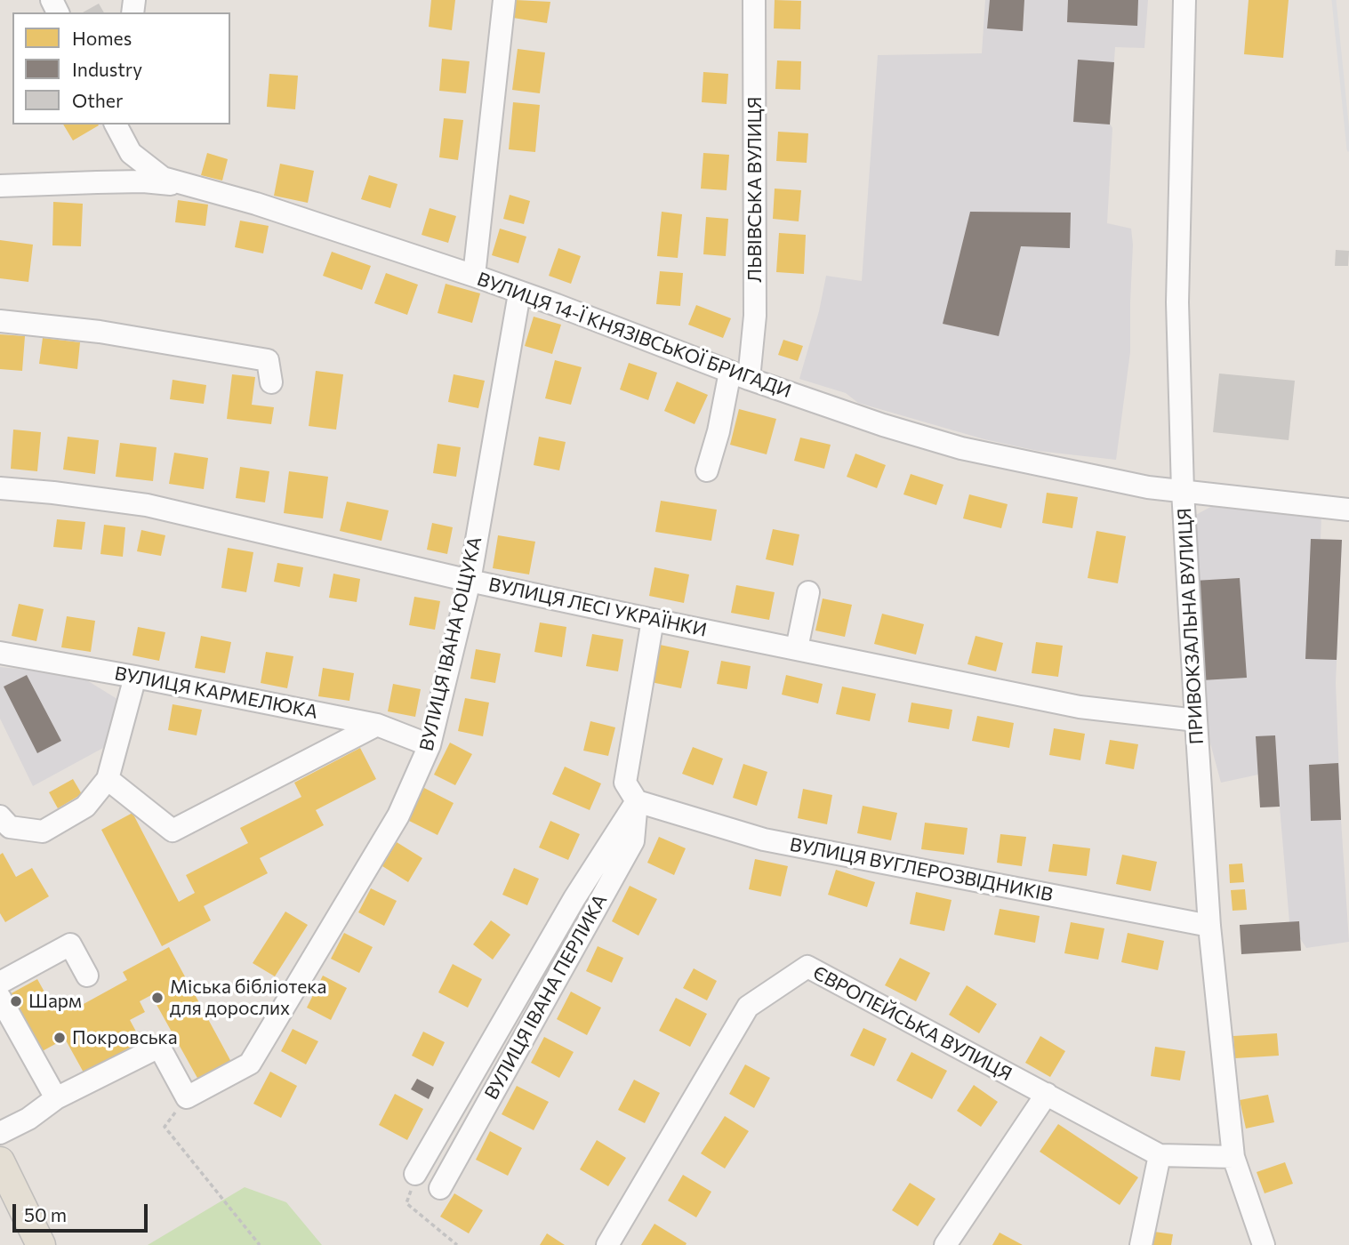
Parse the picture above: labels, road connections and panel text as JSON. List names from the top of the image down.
{
  "streets": {
    "street": [
      "ЛЬВІВСЬКА ВУЛИЦЯ",
      "ВУЛИЦЯ 14-Ї КНЯЗІВСЬКОЇ БРИГАДИ",
      "ВУЛИЦЯ ЛЕСІ УКРАЇНКИ",
      "ПРИВОКЗАЛЬНА ВУЛИЦЯ",
      "ВУЛИЦЯ ІВАНА ЮЩУКА",
      "ВУЛИЦЯ КАРМЕЛЮКА",
      "ВУЛИЦЯ ВУГЛЕРОЗВІДНИКІВ",
      "ВУЛИЦЯ ІВАНА ПЕРЛИКА",
      "ЄВРОПЕЙСЬКА ВУЛИЦЯ"
    ]
  },
  "crossings": [
    ["ЛЬВІВСЬКА ВУЛИЦЯ", "ВУЛИЦЯ 14-Ї КНЯЗІВСЬКОЇ БРИГАДИ"],
    ["ВУЛИЦЯ 14-Ї КНЯЗІВСЬКОЇ БРИГАДИ", "ПРИВОКЗАЛЬНА ВУЛИЦЯ"],
    ["ВУЛИЦЯ 14-Ї КНЯЗІВСЬКОЇ БРИГАДИ", "ВУЛИЦЯ ІВАНА ЮЩУКА"],
    ["ВУЛИЦЯ ЛЕСІ УКРАЇНКИ", "ПРИВОКЗАЛЬНА ВУЛИЦЯ"],
    ["ВУЛИЦЯ ЛЕСІ УКРАЇНКИ", "ВУЛИЦЯ ІВАНА ЮЩУКА"],
    ["ВУЛИЦЯ ЛЕСІ УКРАЇНКИ", "ВУЛИЦЯ ІВАНА ПЕРЛИКА"],
    ["ПРИВОКЗАЛЬНА ВУЛИЦЯ", "ВУЛИЦЯ ВУГЛЕРОЗВІДНИКІВ"],
    ["ПРИВОКЗАЛЬНА ВУЛИЦЯ", "ЄВРОПЕЙСЬКА ВУЛИЦЯ"],
    ["ВУЛИЦЯ ІВАНА ЮЩУКА", "ВУЛИЦЯ КАРМЕЛЮКА"],
    ["ВУЛИЦЯ ВУГЛЕРОЗВІДНИКІВ", "ВУЛИЦЯ ІВАНА ПЕРЛИКА"]
  ],
  "places": ["Міська бібліотека для дорослих", "Шарм", "Покровська"],
  "legend": ["Homes", "Industry", "Other"],
  "scale_bar": "50 m"
}
